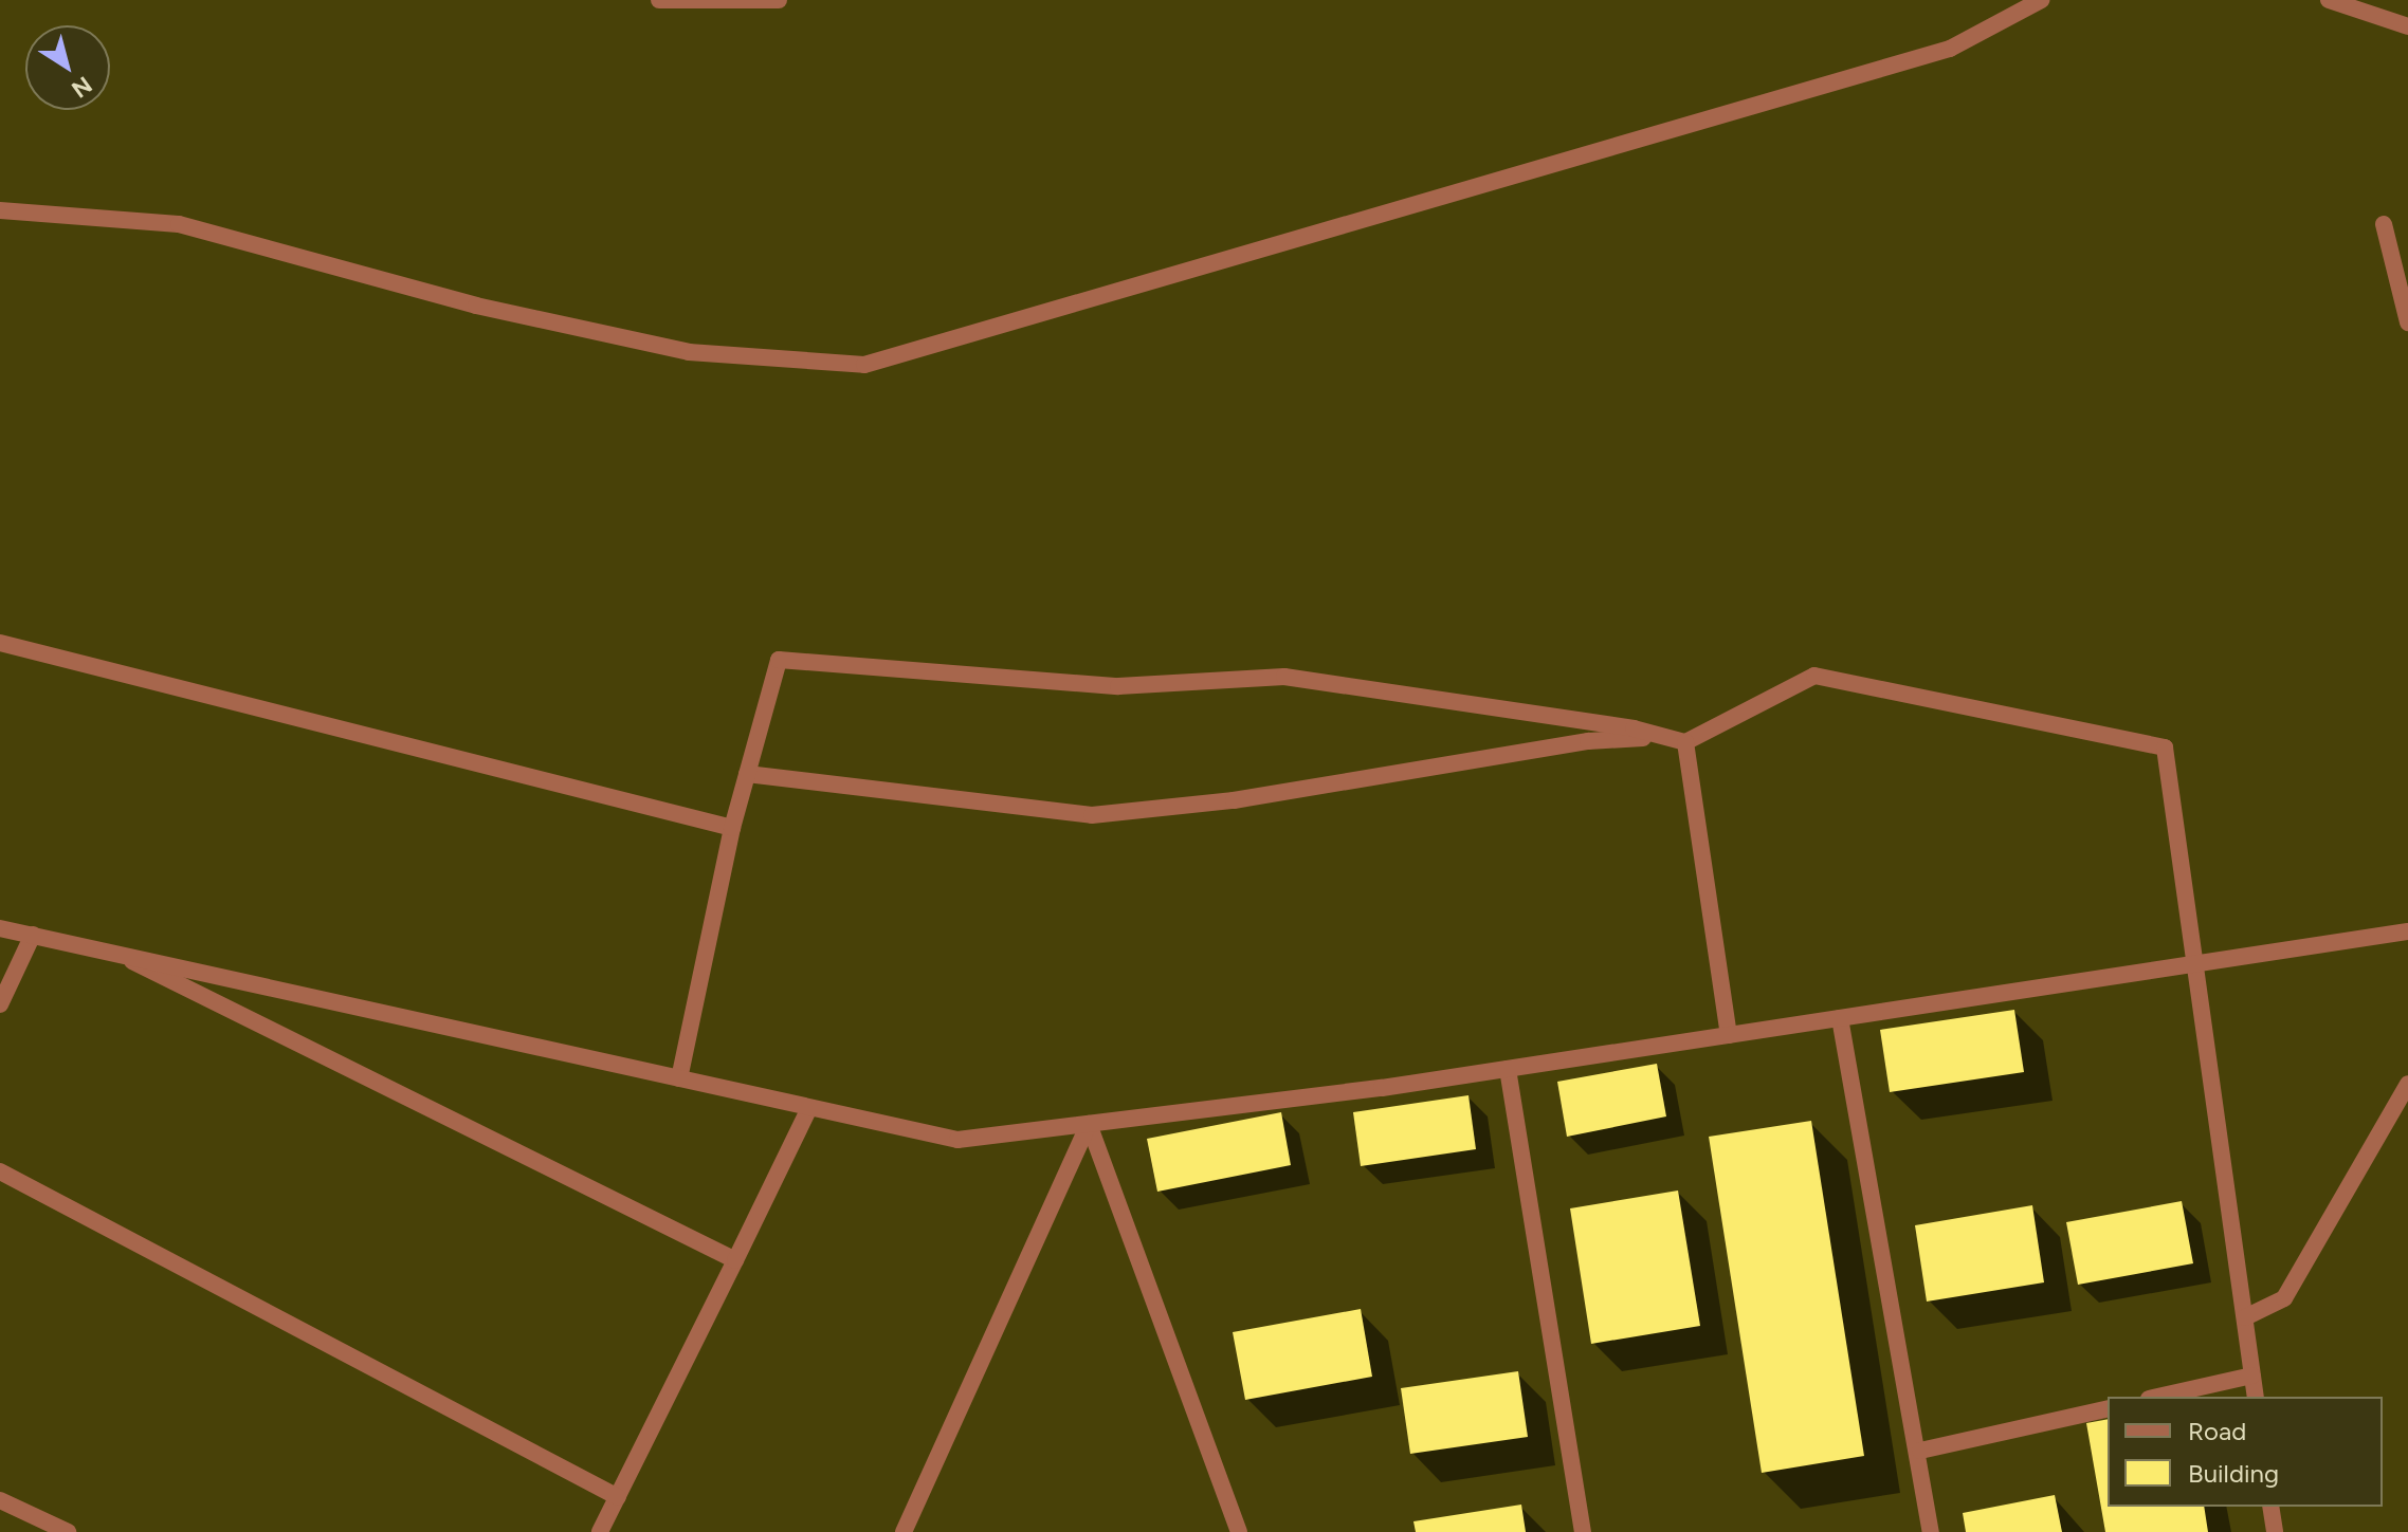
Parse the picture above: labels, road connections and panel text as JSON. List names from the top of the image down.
{
  "legend": ["Road", "Building"],
  "north": "bottom right"
}
